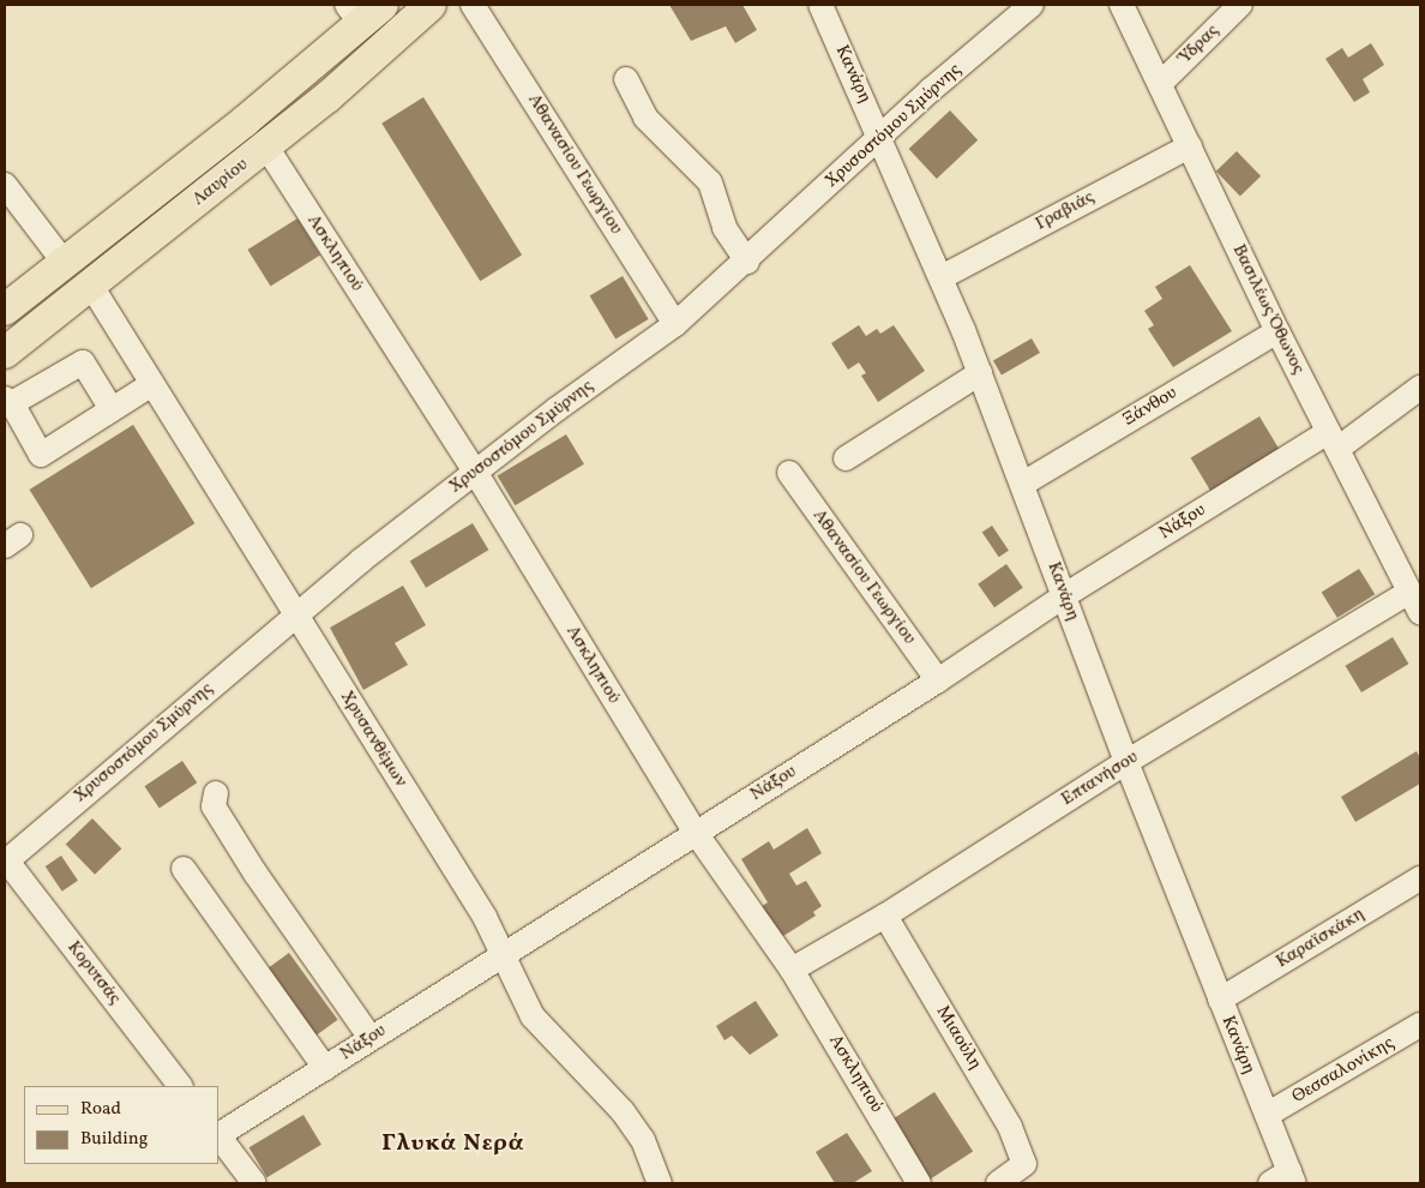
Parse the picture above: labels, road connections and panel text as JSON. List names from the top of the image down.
{
  "streets": {
    "main road": ["Λαυρίου"],
    "street": [
      "Ύδρας",
      "Κανάρη",
      "Χρυσοστόμου Σμύρνης",
      "Αθανασίου Γεωργίου",
      "Γραβιάς",
      "Ασκληπιού",
      "Βασιλέως Όθωνος",
      "Ξάνθου",
      "Νάξου",
      "Χρυσανθέμων",
      "Επτανήσου",
      "Καραϊσκάκη",
      "Κορυτσάς",
      "Μιαούλη",
      "Θεσσαλονίκης"
    ]
  },
  "crossings": [
    ["Ύδρας", "Βασιλέως Όθωνος"],
    ["Κανάρη", "Χρυσοστόμου Σμύρνης"],
    ["Κανάρη", "Γραβιάς"],
    ["Κανάρη", "Ξάνθου"],
    ["Κανάρη", "Νάξου"],
    ["Κανάρη", "Επτανήσου"],
    ["Κανάρη", "Καραϊσκάκη"],
    ["Κανάρη", "Θεσσαλονίκης"],
    ["Χρυσοστόμου Σμύρνης", "Αθανασίου Γεωργίου"],
    ["Χρυσοστόμου Σμύρνης", "Ασκληπιού"],
    ["Χρυσοστόμου Σμύρνης", "Χρυσανθέμων"],
    ["Χρυσοστόμου Σμύρνης", "Κορυτσάς"],
    ["Αθανασίου Γεωργίου", "Νάξου"],
    ["Λαυρίου", "Ασκληπιού"],
    ["Λαυρίου", "Χρυσανθέμων"],
    ["Γραβιάς", "Βασιλέως Όθωνος"],
    ["Ασκληπιού", "Νάξου"],
    ["Ασκληπιού", "Επτανήσου"],
    ["Βασιλέως Όθωνος", "Ξάνθου"],
    ["Βασιλέως Όθωνος", "Νάξου"],
    ["Βασιλέως Όθωνος", "Επτανήσου"],
    ["Νάξου", "Χρυσανθέμων"],
    ["Επτανήσου", "Μιαούλη"]
  ],
  "districts": ["Γλυκά Νερά"],
  "legend": ["Road", "Building"]
}
